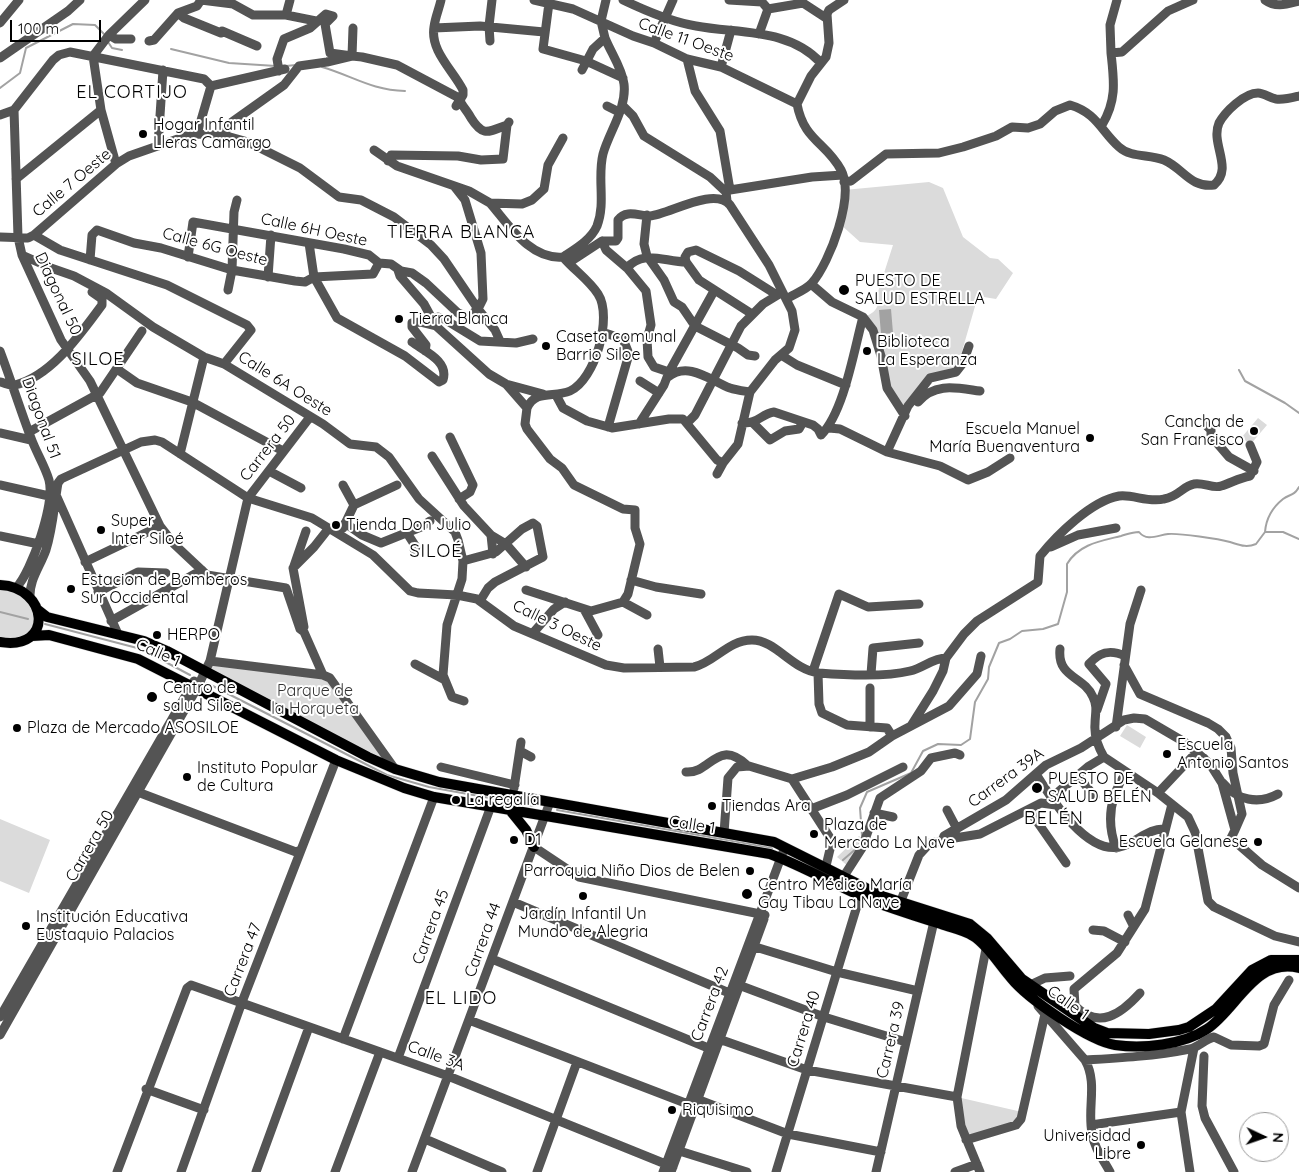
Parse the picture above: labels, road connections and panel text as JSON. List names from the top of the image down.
{
  "streets": {
    "main road": ["Calle 1"],
    "street": [
      "Calle 11 Oeste",
      "Calle 7 Oeste",
      "Calle 6H Oeste",
      "Calle 6G Oeste",
      "Diagonal 50",
      "Calle 6A Oeste",
      "Diagonal 51",
      "Carrera 50",
      "Calle 3 Oeste",
      "Carrera 39A",
      "Carrera 45",
      "Carrera 44",
      "Carrera 47",
      "Carrera 42",
      "Carrera 40",
      "Carrera 39",
      "Calle 3A"
    ]
  },
  "crossings": [
    ["Calle 7 Oeste", "Calle 6H Oeste"],
    ["Calle 7 Oeste", "Diagonal 50"],
    ["Calle 6H Oeste", "Calle 6G Oeste"],
    ["Diagonal 50", "Calle 6A Oeste"],
    ["Diagonal 50", "Calle 3 Oeste"],
    ["Calle 6A Oeste", "Carrera 50"],
    ["Diagonal 51", "Calle 3 Oeste"],
    ["Diagonal 51", "Calle 1"],
    ["Carrera 50", "Calle 3 Oeste"],
    ["Carrera 50", "Calle 1"],
    ["Calle 1", "Carrera 39A"],
    ["Calle 1", "Carrera 45"],
    ["Calle 1", "Carrera 44"],
    ["Calle 1", "Carrera 47"],
    ["Calle 1", "Carrera 42"],
    ["Calle 1", "Carrera 40"],
    ["Calle 1", "Carrera 39"],
    ["Carrera 45", "Calle 3A"],
    ["Carrera 44", "Calle 3A"],
    ["Carrera 47", "Calle 3A"],
    ["Carrera 42", "Calle 3A"]
  ],
  "districts": [
    "EL CORTIJO",
    "TIERRA BLANCA",
    "SILOE",
    "SILOÉ",
    "BELÉN",
    "EL LIDO"
  ],
  "parks": ["Parque de la Horqueta"],
  "places": [
    "Hogar Infantil Lleras Camargo",
    "PUESTO DE SALUD ESTRELLA",
    "Tierra Blanca",
    "Caseta comunal Barrio Siloe",
    "Biblioteca La Esperanza",
    "Cancha de San Francisco",
    "Escuela Manuel María Buenaventura",
    "Tienda Don Julio",
    "Super Inter Siloé",
    "Estacion de Bomberos Sur Occidental",
    "HERPO",
    "Centro de salud Siloe",
    "Plaza de Mercado ASOSILOE",
    "Escuela Antonio Santos",
    "Instituto Popular de Cultura",
    "PUESTO DE SALUD BELÉN",
    "La regalía",
    "Tiendas Ara",
    "Plaza de Mercado La Nave",
    "D1",
    "Escuela Gelanese",
    "Parroquia Niño Dios de Belen",
    "Centro Médico María Gay Tibau La Nave",
    "Jardín Infantil Un Mundo de Alegria",
    "Institución Educativa Eustaquio Palacios",
    "Riquisimo",
    "Universidad Libre"
  ],
  "scale_bar": "100 m",
  "north": "right"
}
